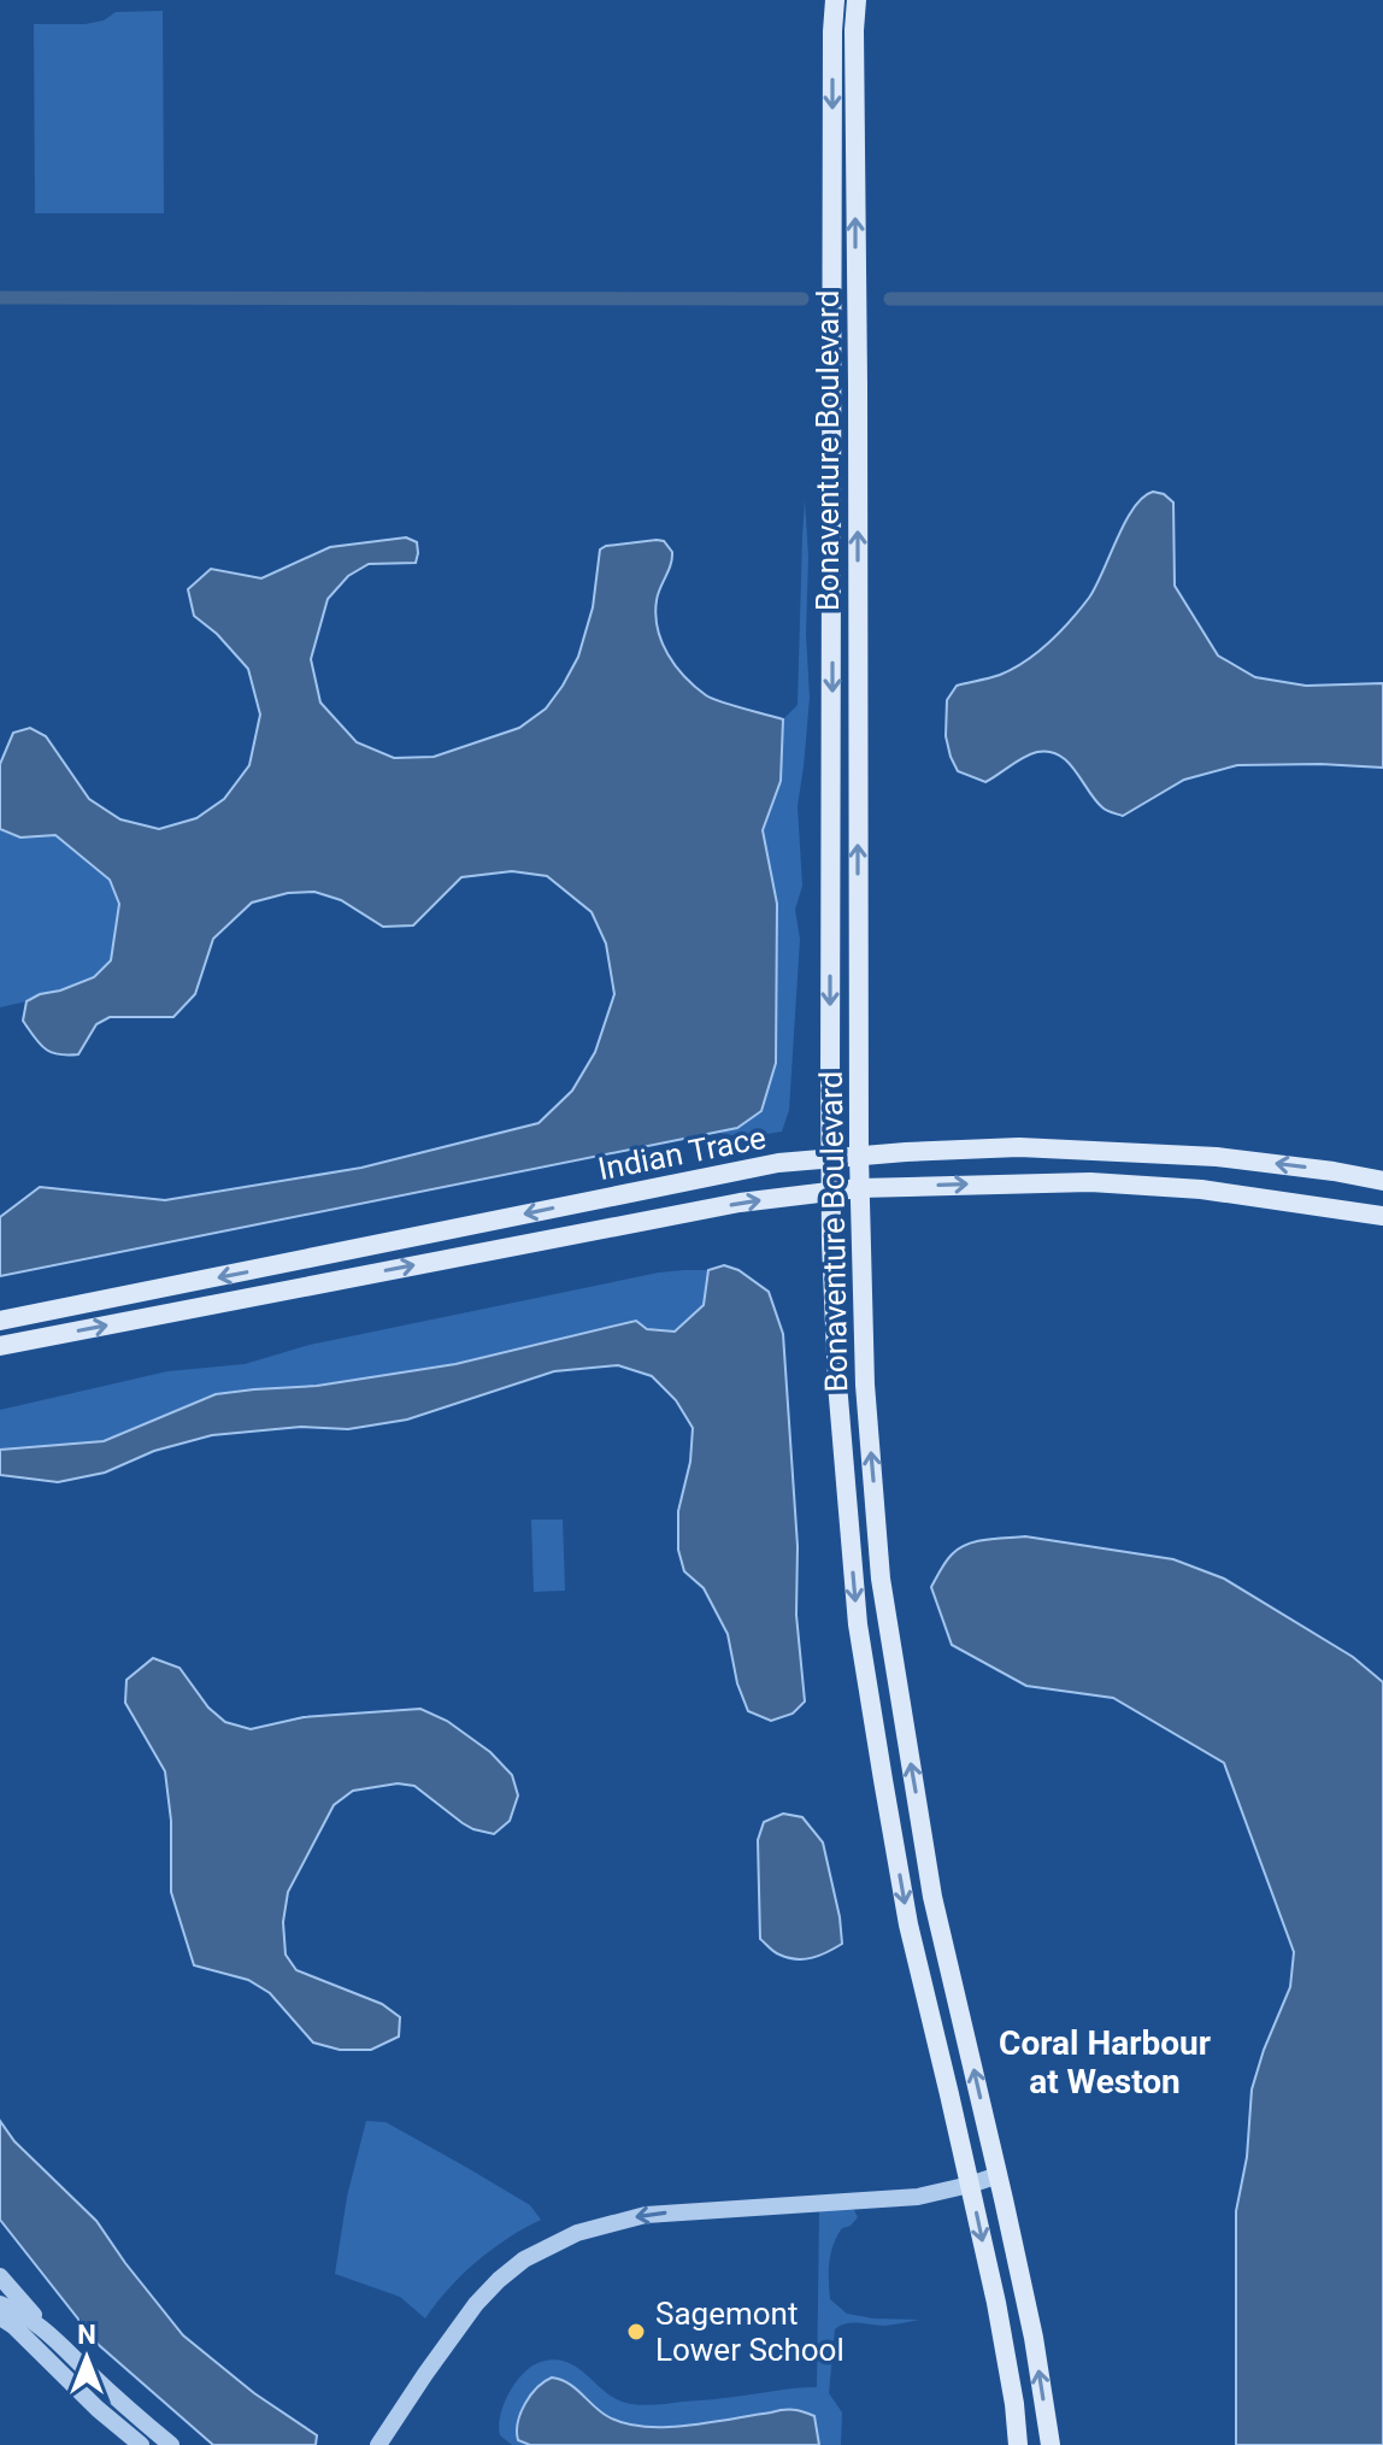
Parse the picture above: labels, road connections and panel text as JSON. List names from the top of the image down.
{
  "streets": {
    "main road": ["Bonaventure Boulevard", "Indian Trace"]
  },
  "crossings": [
    ["Bonaventure Boulevard", "Indian Trace"]
  ],
  "districts": ["Coral Harbour at Weston"],
  "places": ["Sagemont Lower School"],
  "north": "top"
}
